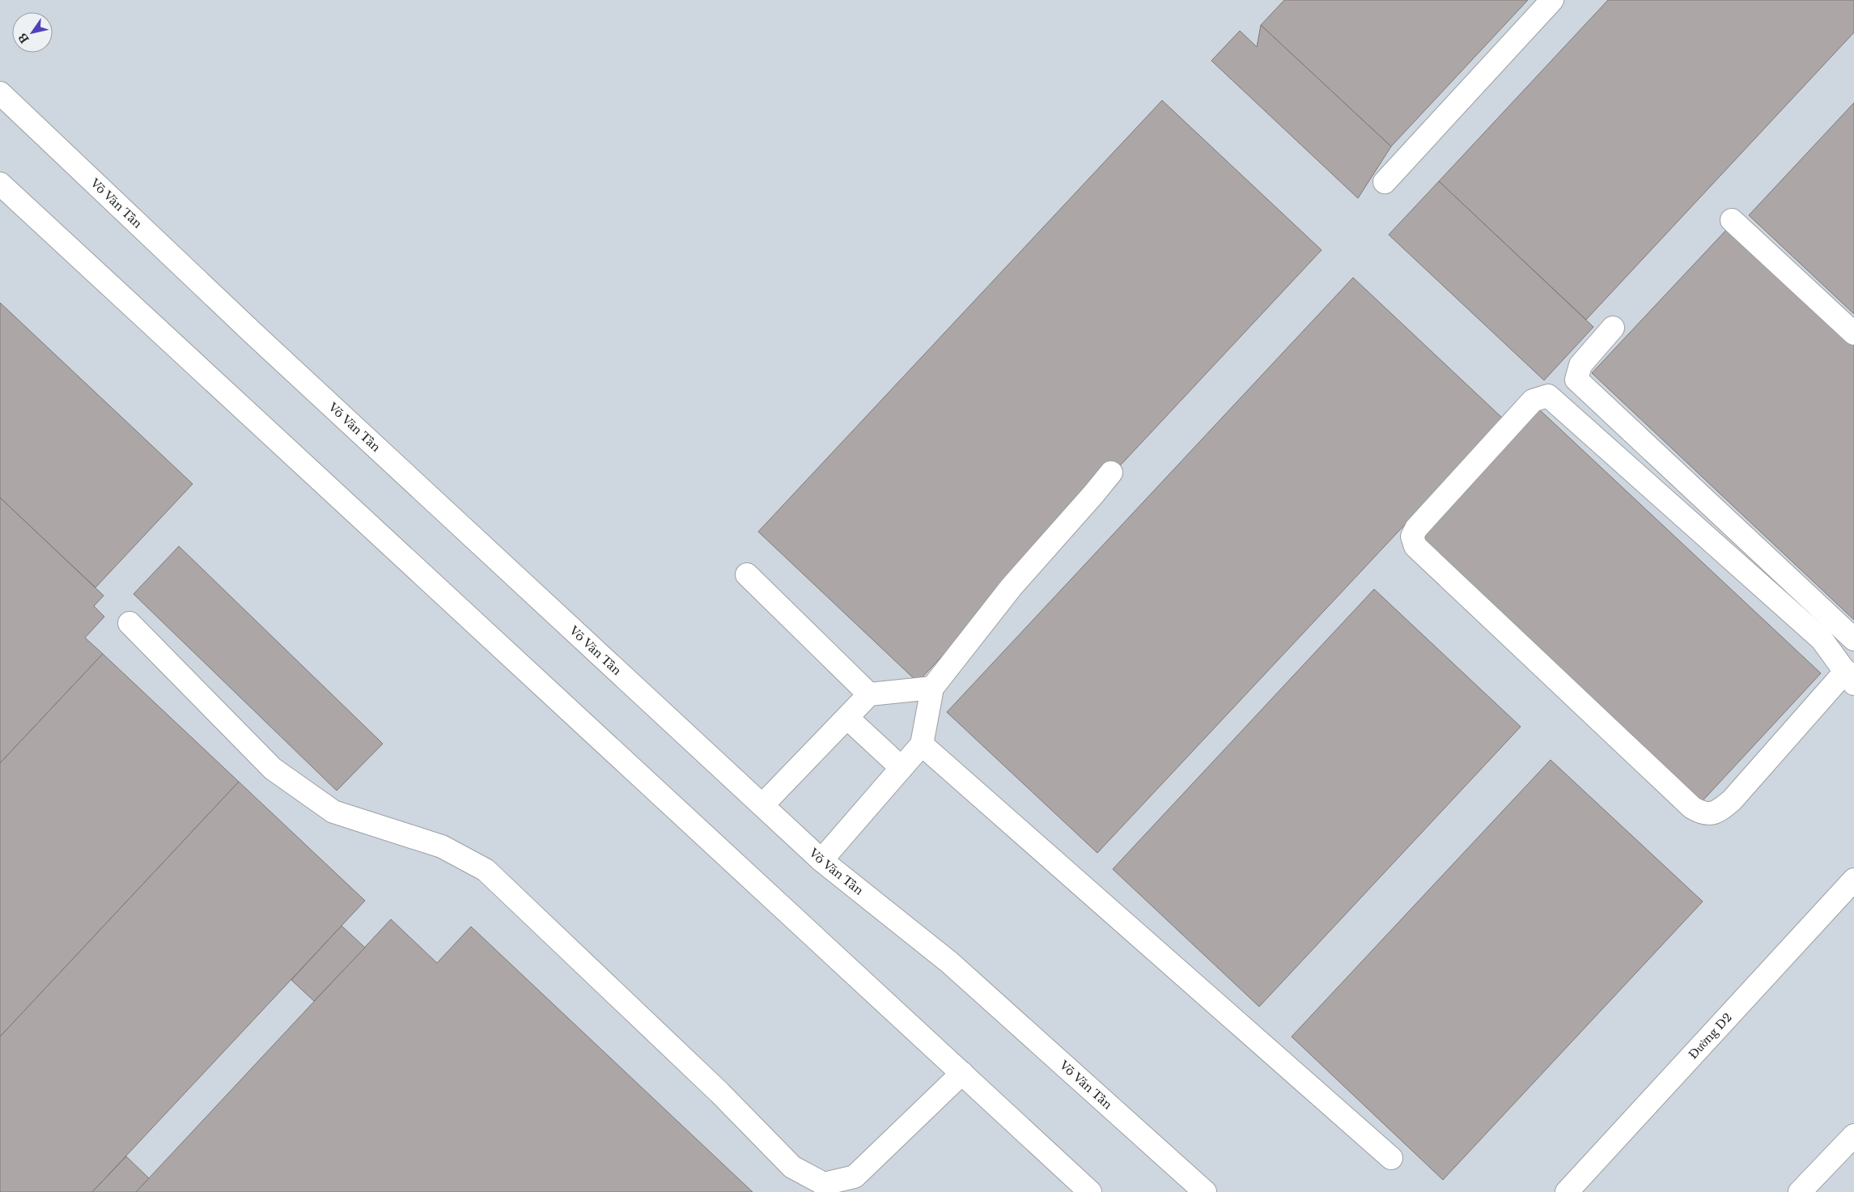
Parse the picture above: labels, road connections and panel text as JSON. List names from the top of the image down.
{
  "streets": {
    "street": ["Võ Văn Tần", "Đường D2"]
  },
  "north": "bottom left"
}
